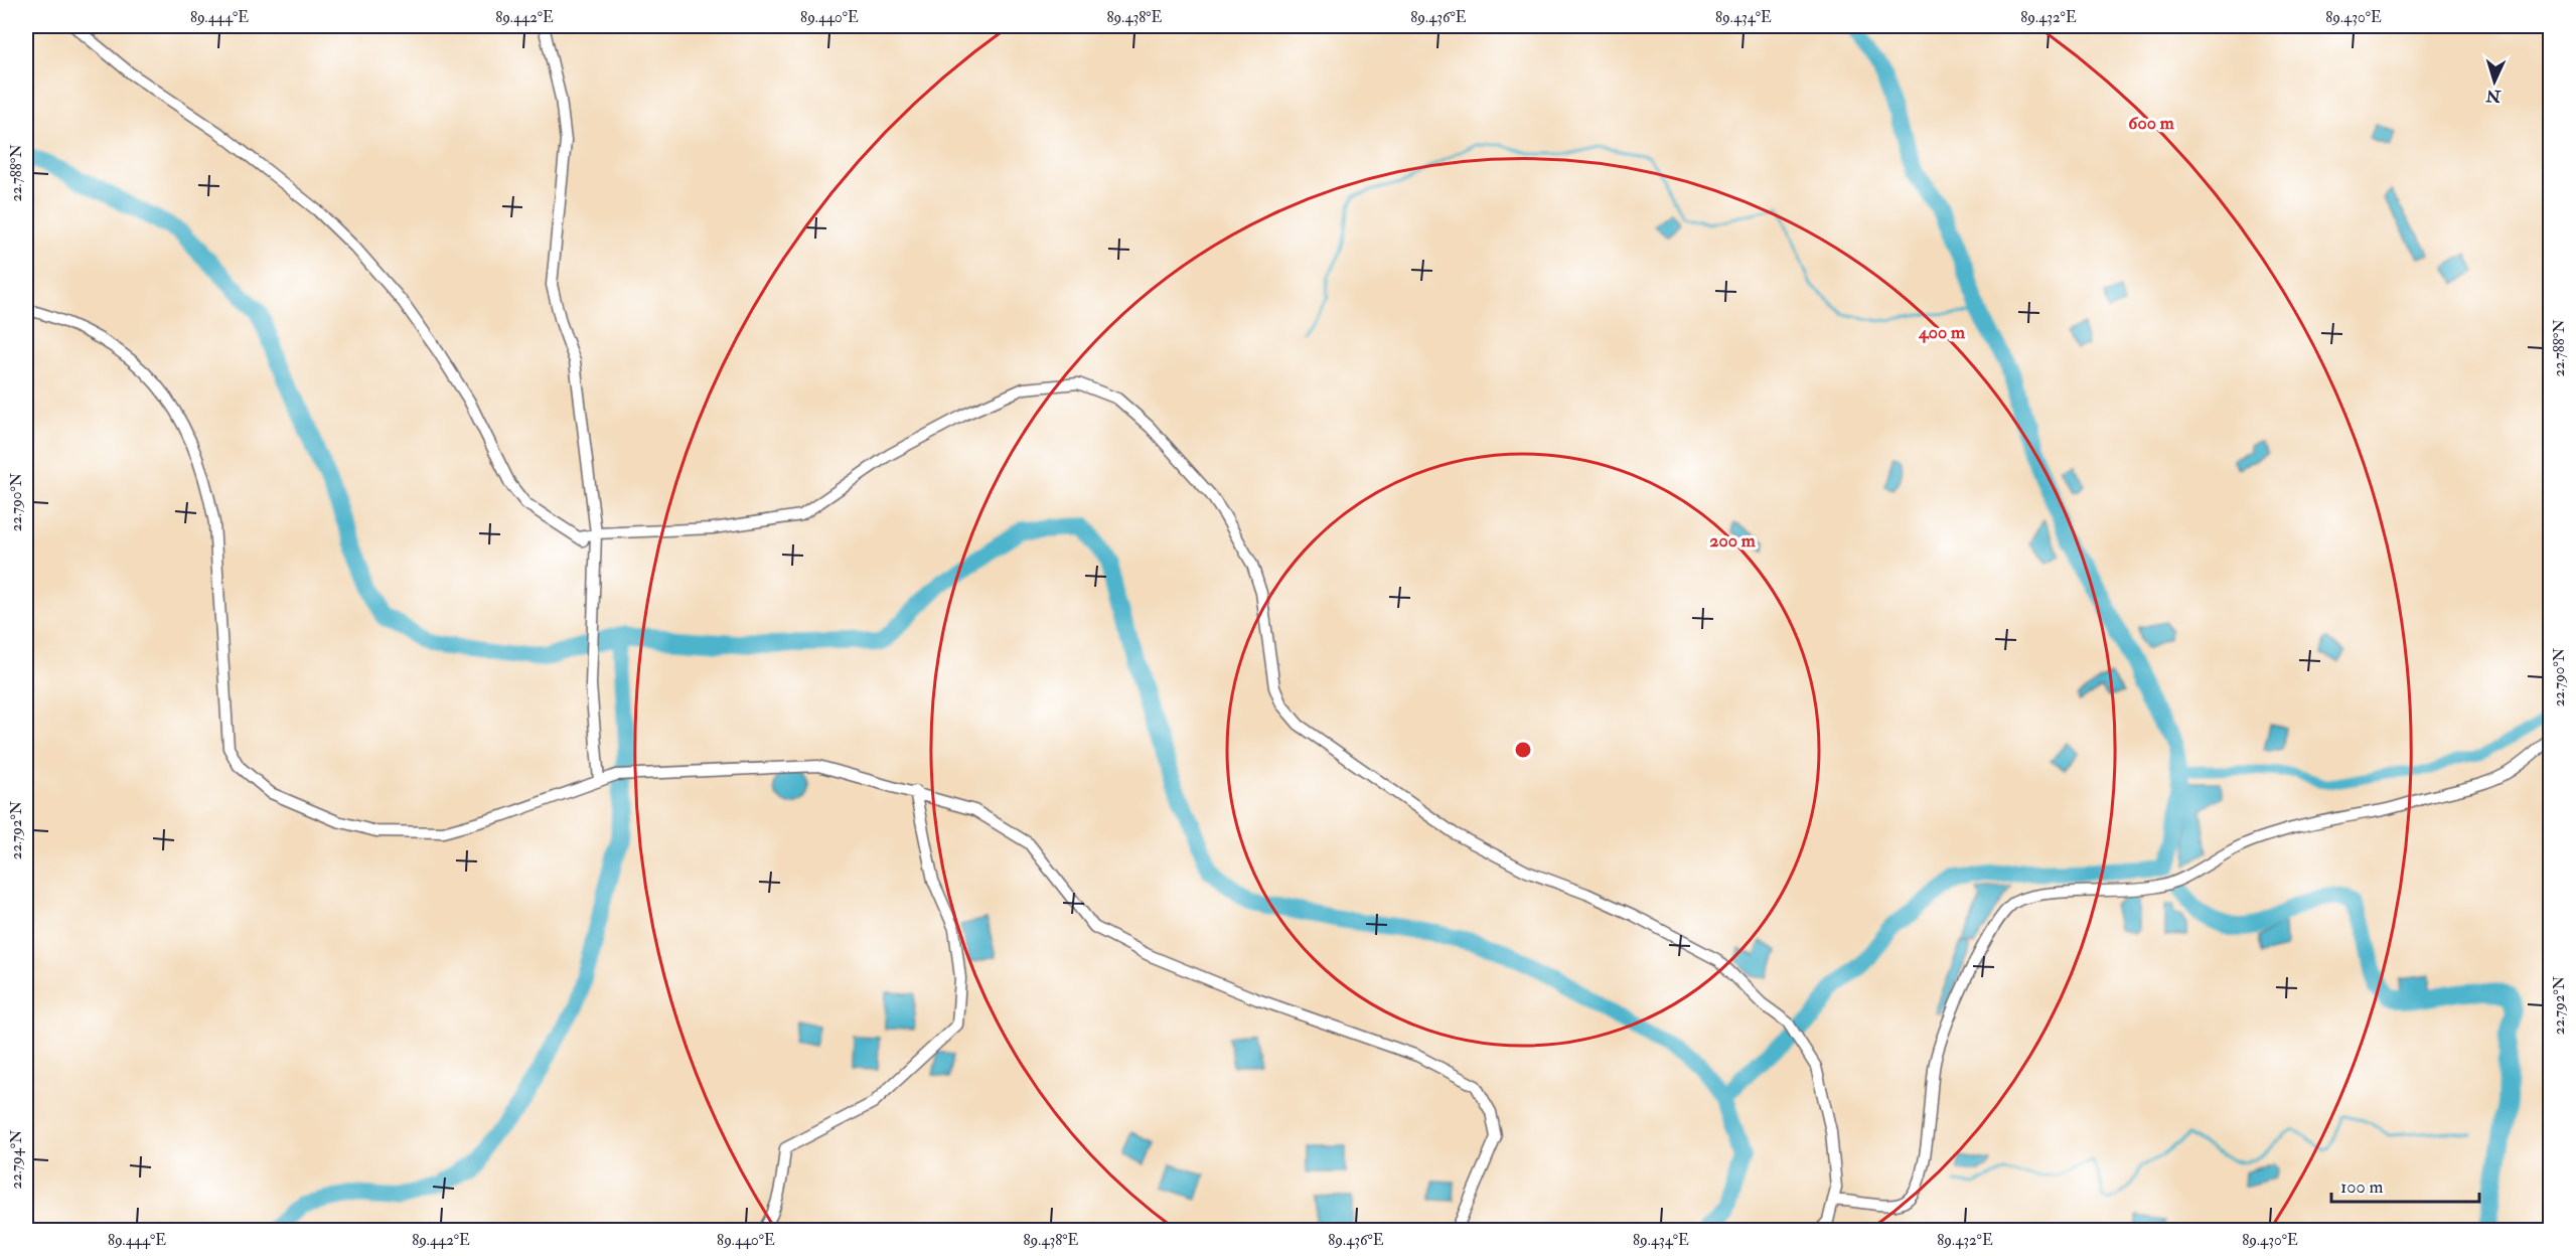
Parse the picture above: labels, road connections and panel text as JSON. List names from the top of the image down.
{
  "scale_bar": "100 m",
  "north": "bottom",
  "coordinates": [
    "89.444°E",
    "89.442°E",
    "89.440°E",
    "89.438°E",
    "89.436°E",
    "89.434°E",
    "89.432°E",
    "89.430°E",
    "22.788°N",
    "22.790°N",
    "22.792°N",
    "22.794°N"
  ],
  "rings": ["600 m", "400 m", "200 m"]
}
